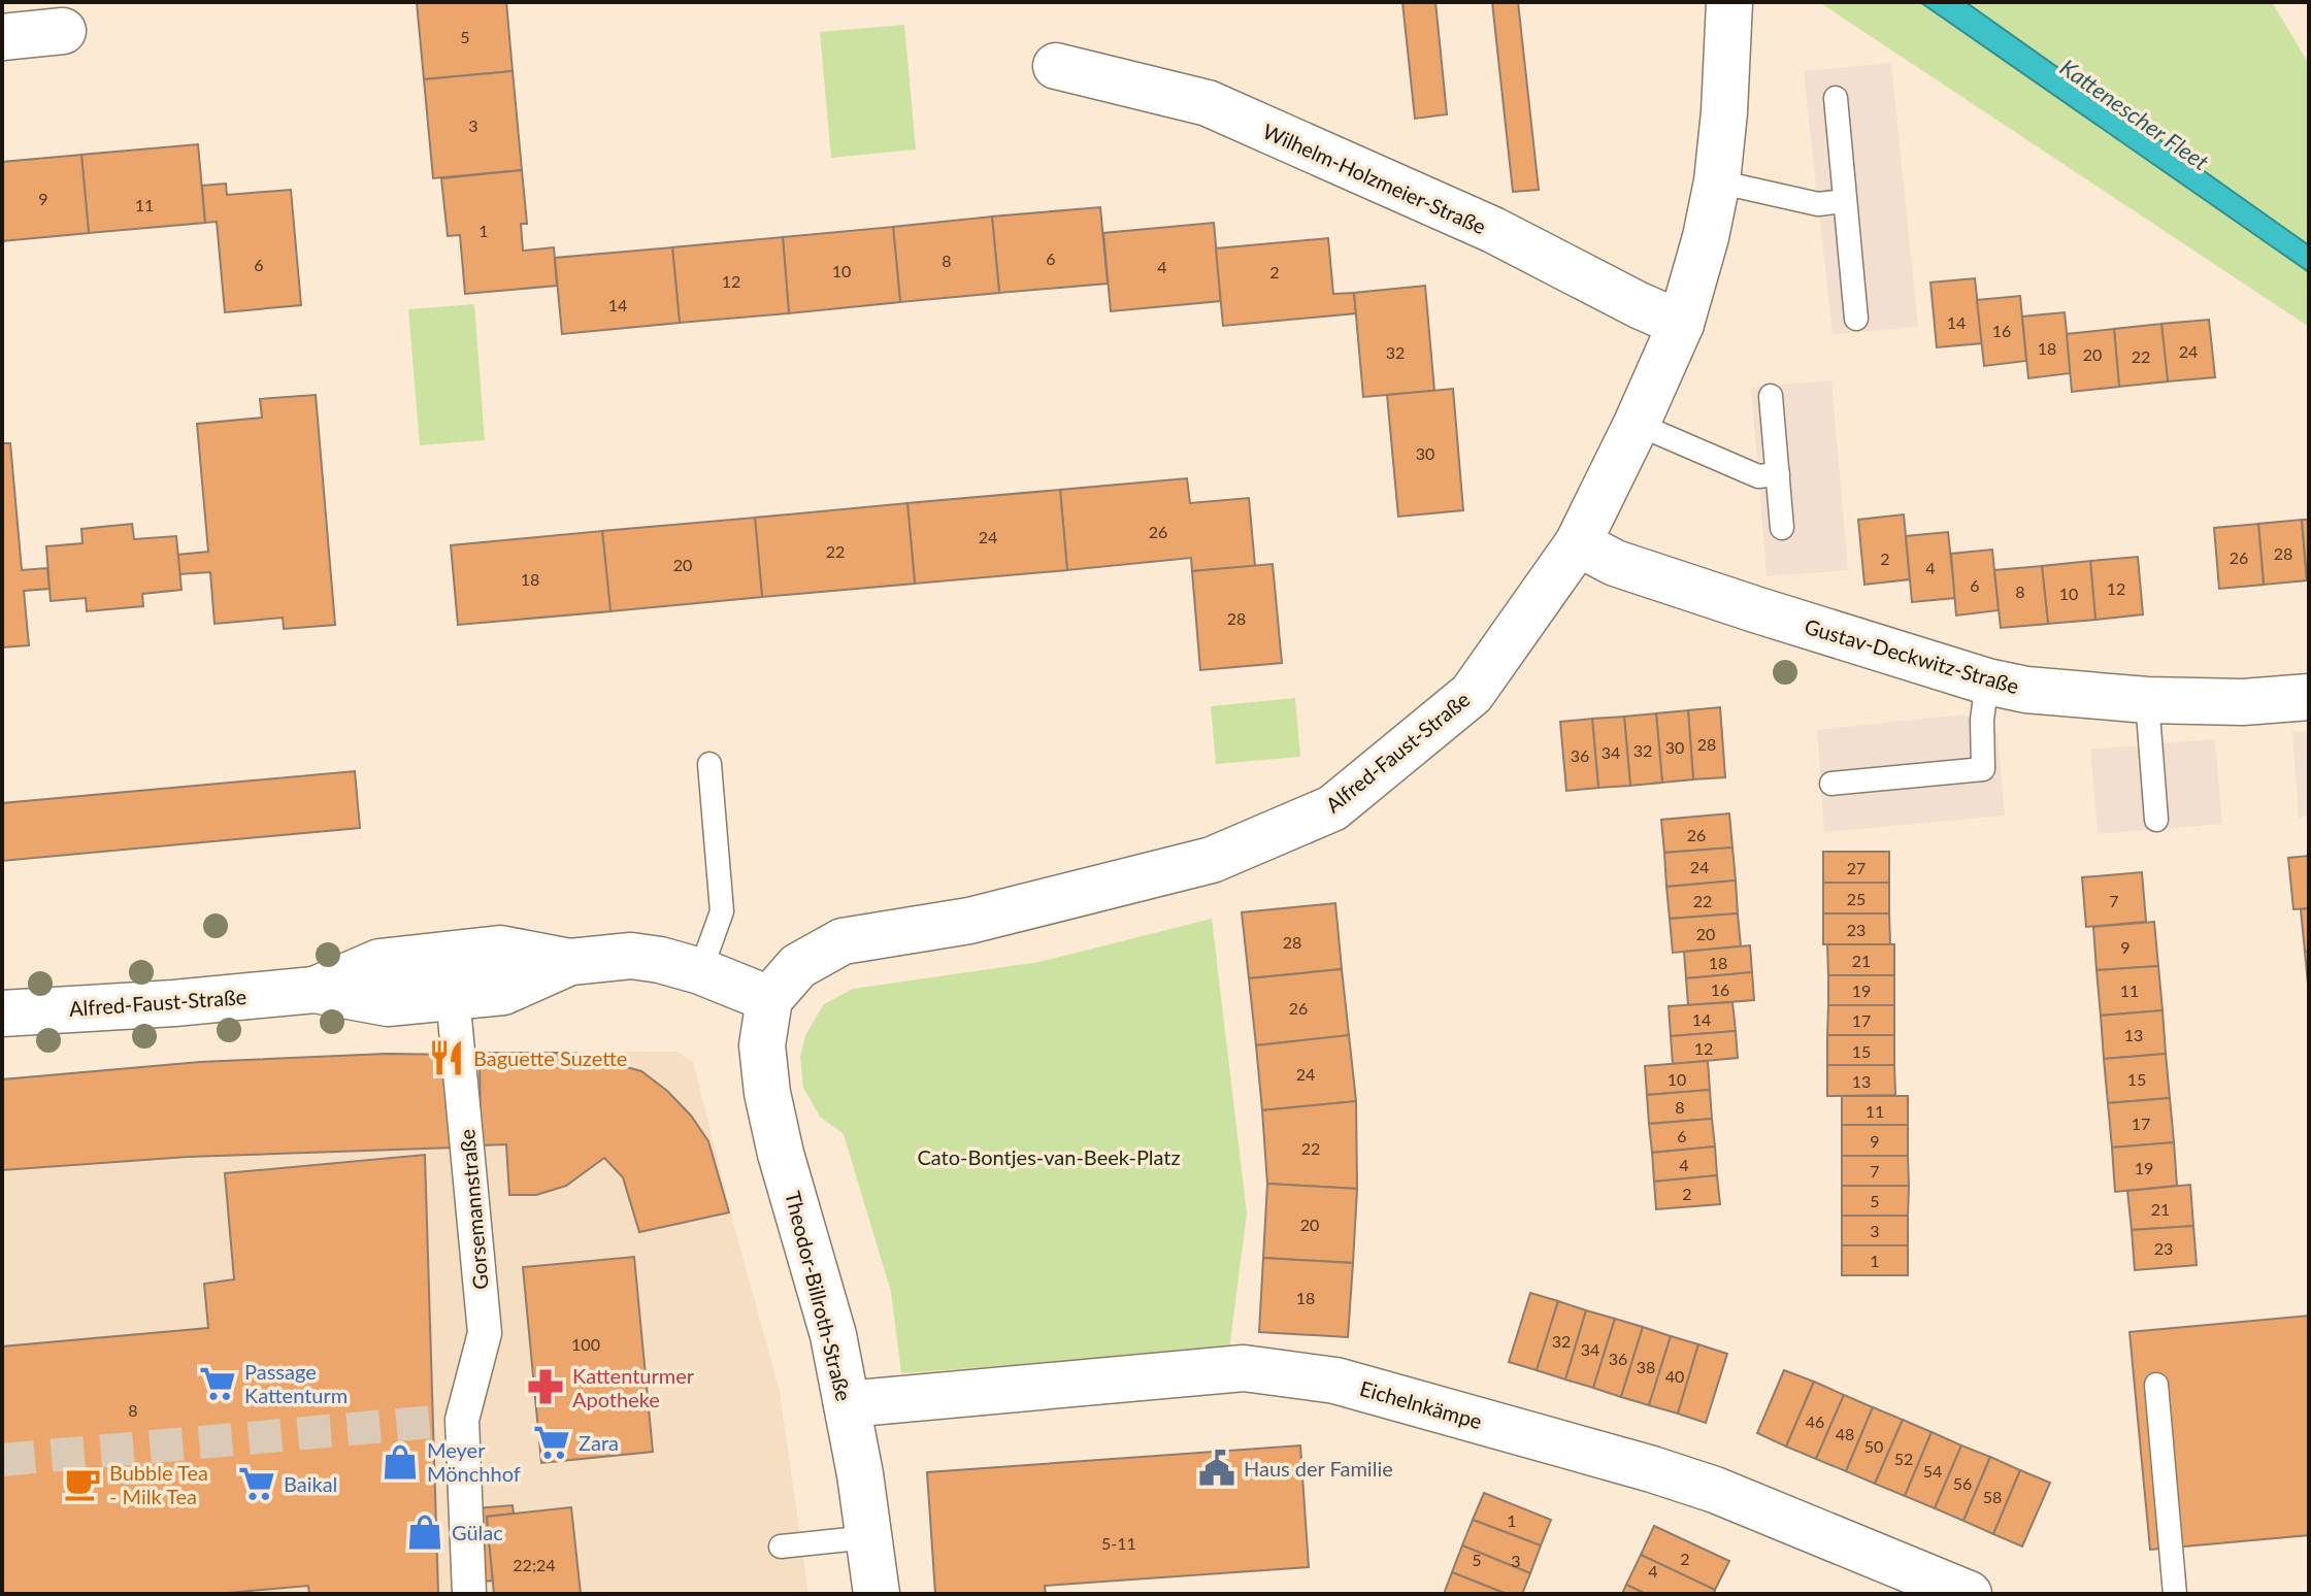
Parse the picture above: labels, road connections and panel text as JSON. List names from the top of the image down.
{
  "streets": {
    "street": [
      "Wilhelm-Holzmeier-Straße",
      "Gustav-Deckwitz-Straße",
      "Alfred-Faust-Straße",
      "Gorsemannstraße",
      "Theodor-Billroth-Straße",
      "Eichelnkämpe"
    ]
  },
  "crossings": [
    ["Wilhelm-Holzmeier-Straße", "Alfred-Faust-Straße"],
    ["Gustav-Deckwitz-Straße", "Alfred-Faust-Straße"],
    ["Alfred-Faust-Straße", "Gorsemannstraße"],
    ["Alfred-Faust-Straße", "Theodor-Billroth-Straße"],
    ["Theodor-Billroth-Straße", "Eichelnkämpe"]
  ],
  "water": ["Kattenescher Fleet"],
  "parks": ["Cato-Bontjes-van-Beek-Platz"],
  "places": {
    "restaurant": ["Baguette Suzette"],
    "supermarket": ["Passage Kattenturm", "Zara", "Baikal"],
    "pharmacy": ["Kattenturmer Apotheke"],
    "shop": ["Meyer Mönchhof", "Gülac"],
    "public building": ["Haus der Familie"],
    "cafe": ["Bubble Tea - Milk Tea"]
  },
  "house_numbers": [
    "5",
    "3",
    "9",
    "11",
    "1",
    "6",
    "8",
    "6",
    "4",
    "10",
    "2",
    "12",
    "14",
    "14",
    "16",
    "18",
    "24",
    "32",
    "20",
    "22",
    "30",
    "26",
    "24",
    "22",
    "28",
    "26",
    "2",
    "20",
    "4",
    "18",
    "6",
    "12",
    "8",
    "10",
    "28",
    "28",
    "30",
    "32",
    "34",
    "36",
    "26",
    "24",
    "27",
    "25",
    "22",
    "7",
    "23",
    "20",
    "28",
    "9",
    "21",
    "18",
    "16",
    "19",
    "11",
    "26",
    "14",
    "17",
    "13",
    "12",
    "15",
    "24",
    "10",
    "15",
    "13",
    "8",
    "11",
    "17",
    "6",
    "9",
    "22",
    "4",
    "19",
    "7",
    "2",
    "5",
    "21",
    "20",
    "3",
    "23",
    "1",
    "18",
    "32",
    "100",
    "34",
    "36",
    "38",
    "40",
    "8",
    "46",
    "48",
    "50",
    "52",
    "54",
    "56",
    "58",
    "1",
    "5-11",
    "2",
    "5",
    "3",
    "22;24",
    "4"
  ]
}
